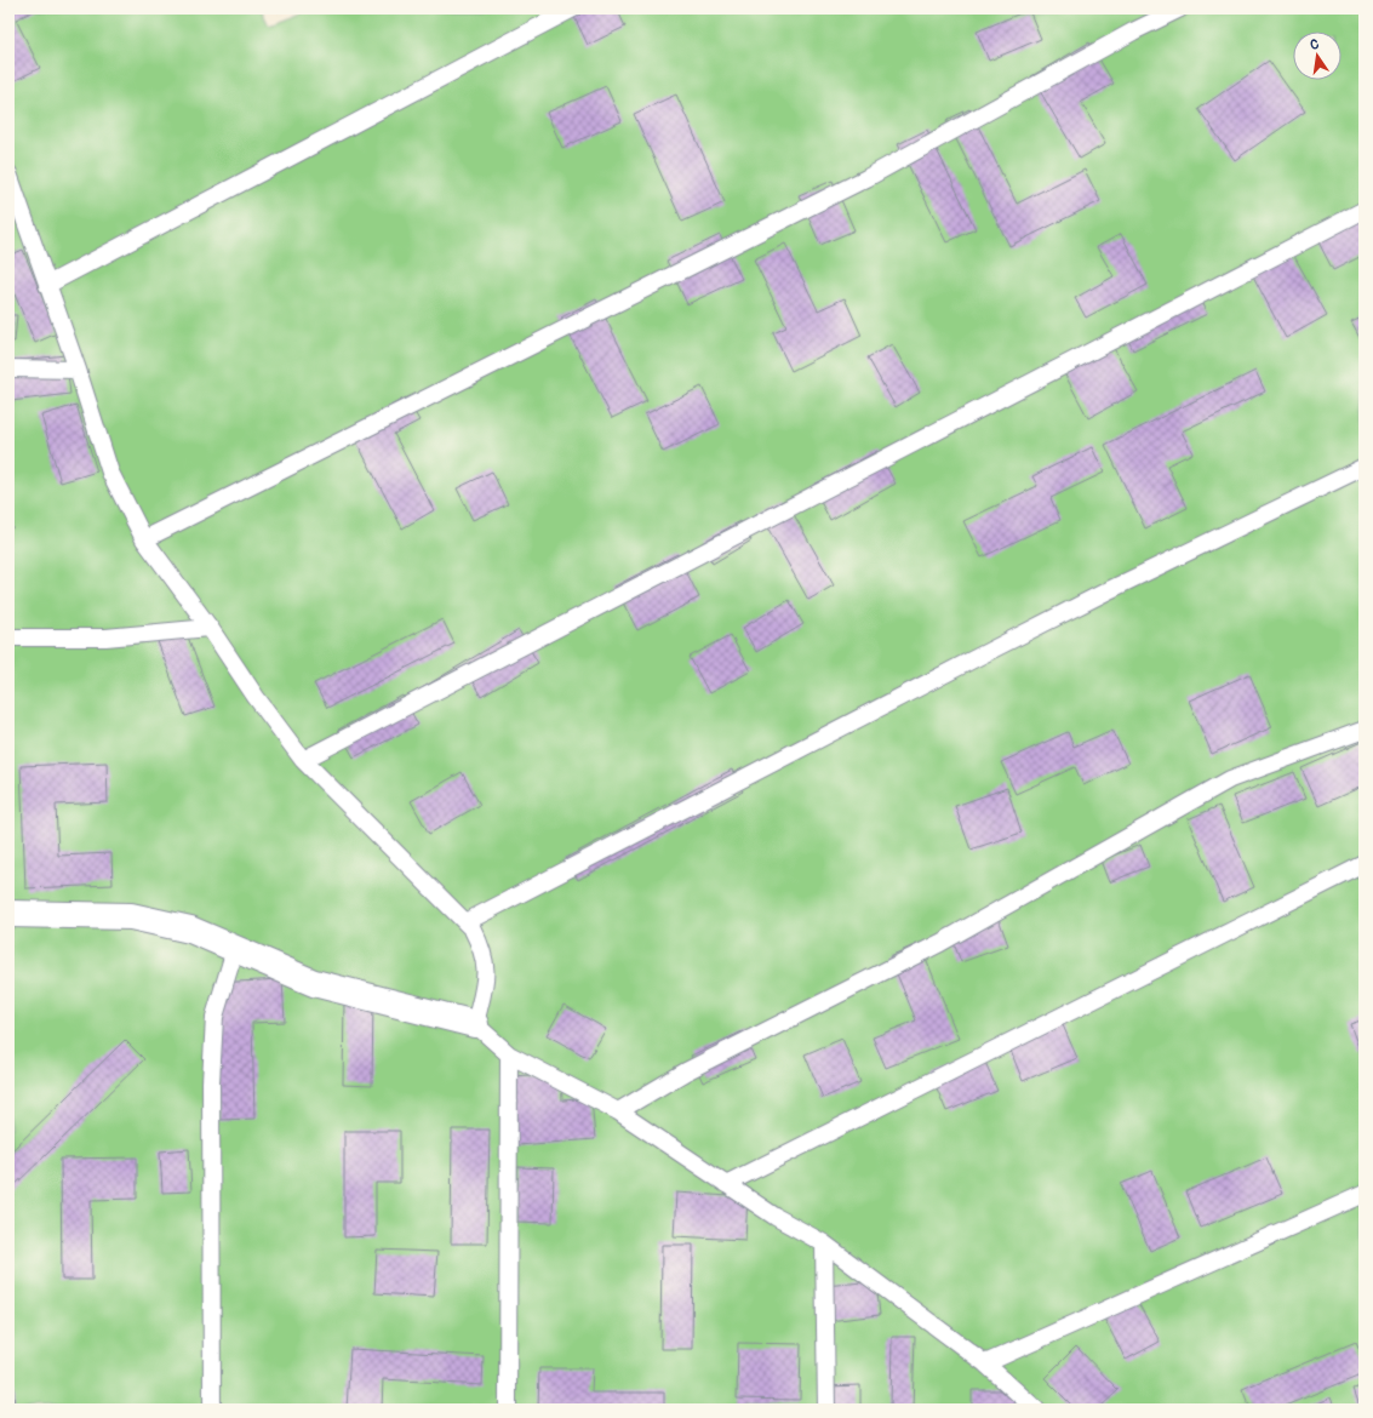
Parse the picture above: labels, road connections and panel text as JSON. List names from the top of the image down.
{
  "north": "top"
}
